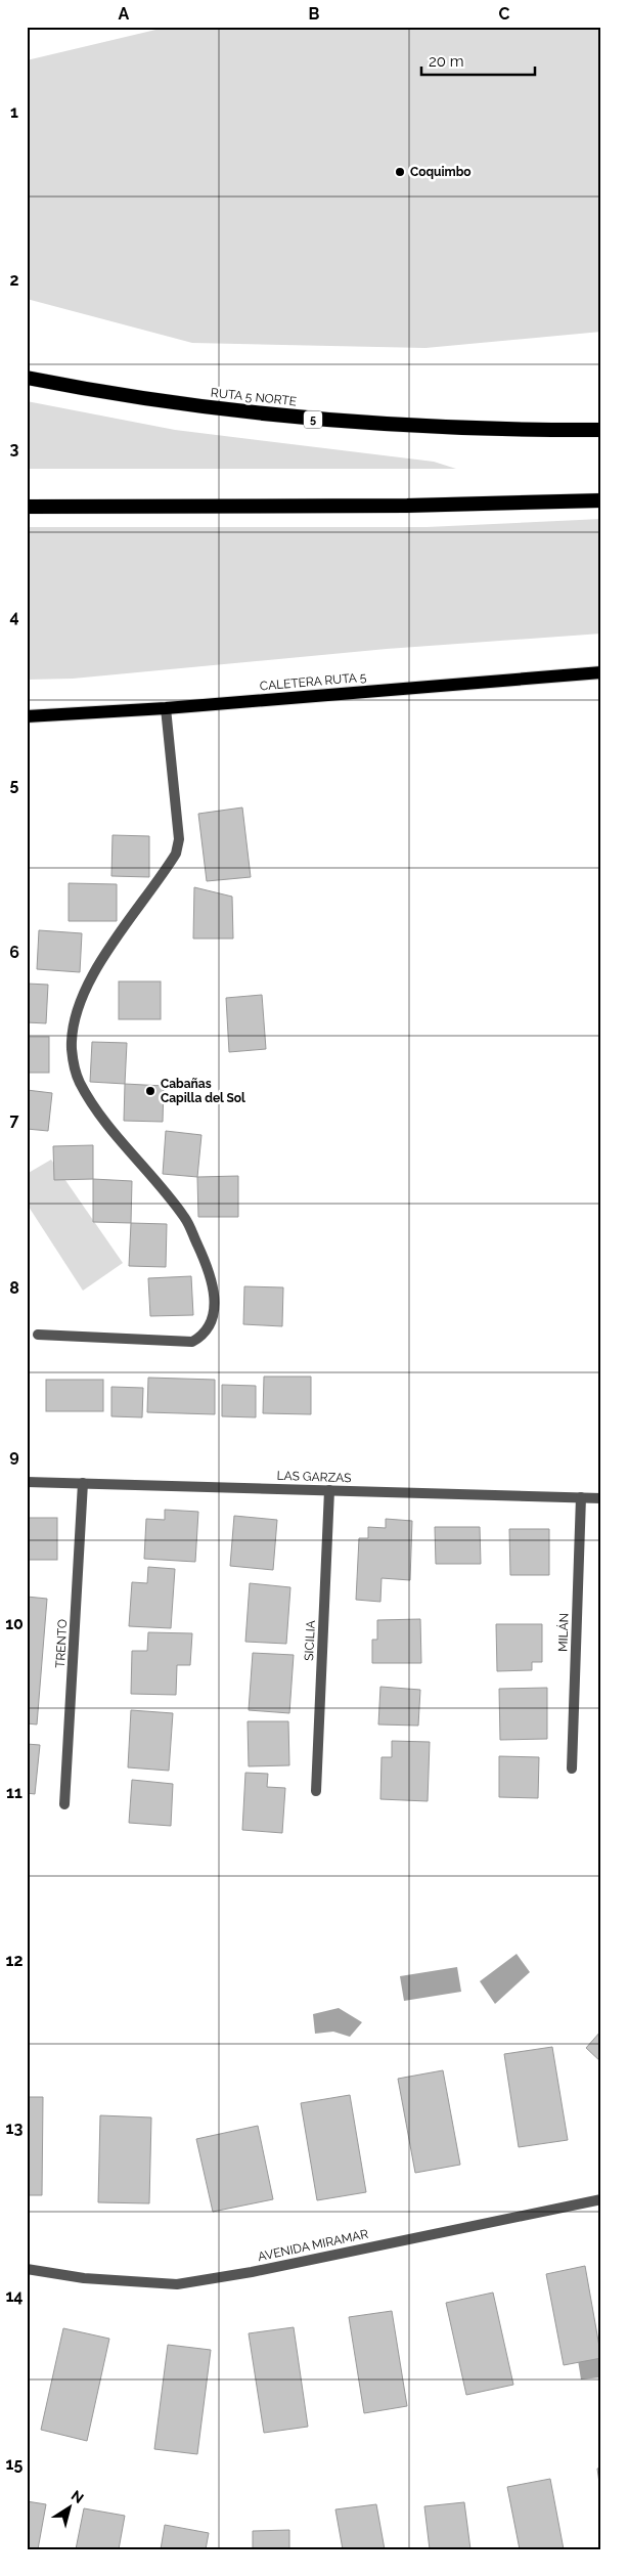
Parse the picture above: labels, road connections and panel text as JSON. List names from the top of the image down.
{
  "streets": {
    "highway": ["RUTA 5 NORTE", "5"],
    "main road": ["CALETERA RUTA 5"],
    "street": [
      "LAS GARZAS",
      "MILÁN",
      "SICILIA",
      "TRENTO",
      "AVENIDA MIRAMAR"
    ]
  },
  "crossings": [
    ["LAS GARZAS", "MILÁN"],
    ["LAS GARZAS", "SICILIA"],
    ["LAS GARZAS", "TRENTO"]
  ],
  "places": ["Coquimbo", "Cabañas Capilla del Sol"],
  "scale_bar": "20 m",
  "north": "top right",
  "grid": {
    "columns": ["A", "B", "C"],
    "rows": [
      "1",
      "2",
      "3",
      "4",
      "5",
      "6",
      "7",
      "8",
      "9",
      "10",
      "11",
      "12",
      "13",
      "14",
      "15"
    ]
  }
}
